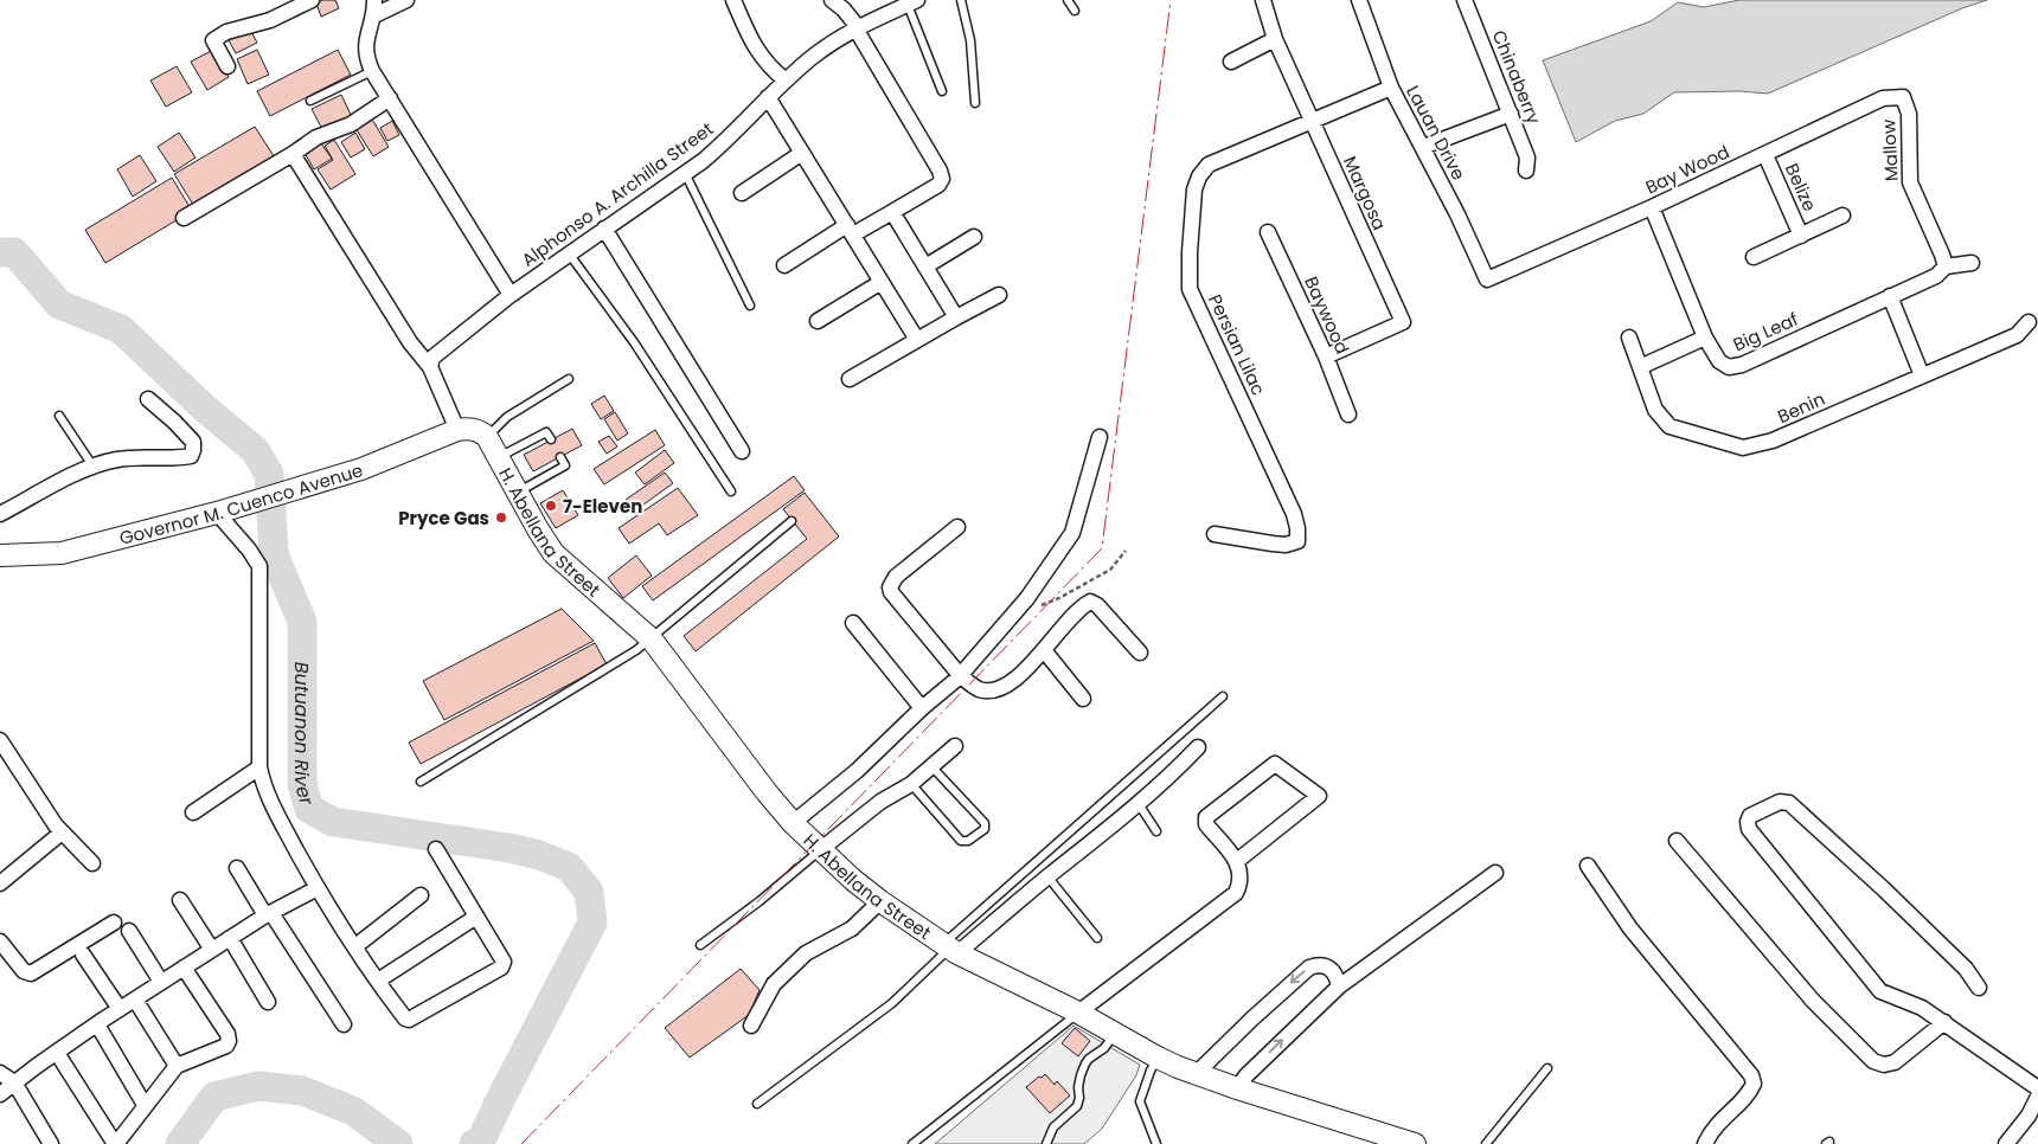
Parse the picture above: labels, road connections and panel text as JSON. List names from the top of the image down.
{
  "streets": {
    "main road": ["Governor M. Cuenco Avenue", "H. Abellana Street"],
    "street": [
      "Chinaberry",
      "Lauan Drive",
      "Mallow",
      "Bay Wood",
      "Belize",
      "Margosa",
      "Alphonso A. Archilla Street",
      "Baywood",
      "Big Leaf",
      "Persian Lilac",
      "Benin"
    ]
  },
  "crossings": [
    ["Lauan Drive", "Bay Wood"],
    ["Lauan Drive", "Persian Lilac"],
    ["Mallow", "Bay Wood"],
    ["Mallow", "Big Leaf"],
    ["Bay Wood", "Belize"],
    ["Bay Wood", "Big Leaf"],
    ["Margosa", "Baywood"],
    ["Margosa", "Persian Lilac"],
    ["Governor M. Cuenco Avenue", "H. Abellana Street"]
  ],
  "water": ["Butuanon River"],
  "places": ["7-Eleven", "Pryce Gas"]
}
